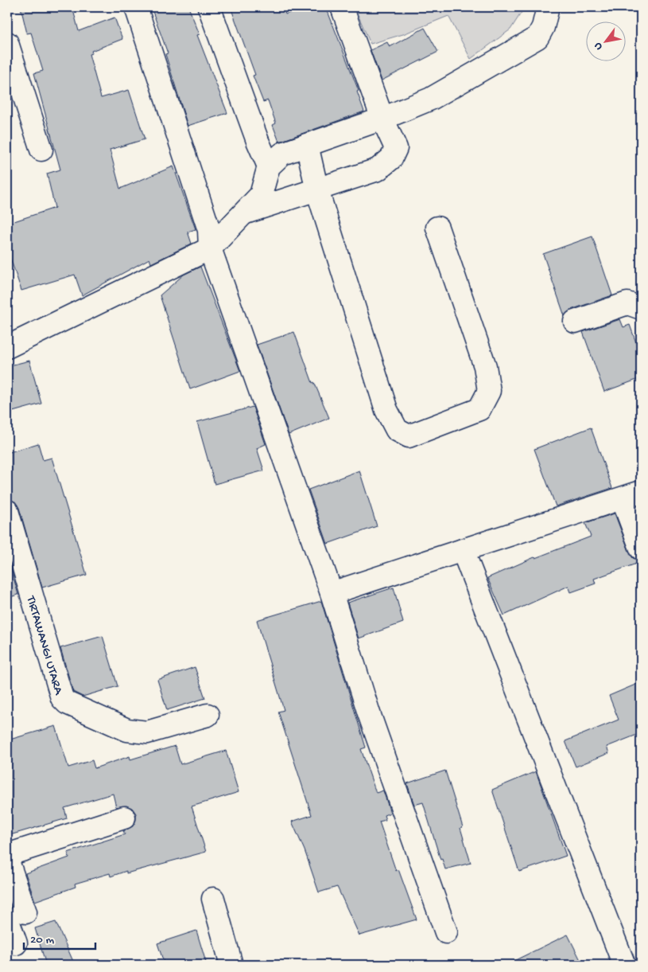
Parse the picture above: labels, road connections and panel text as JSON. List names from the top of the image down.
{
  "streets": {
    "street": ["TIRTAWANGI UTARA"]
  },
  "scale_bar": "20 m",
  "north": "bottom left"
}
